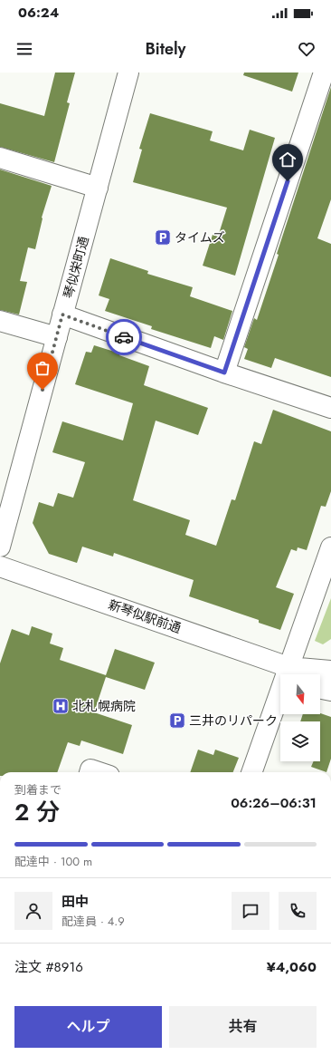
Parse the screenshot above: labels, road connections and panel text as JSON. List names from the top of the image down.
{
  "streets": {
    "street": ["琴似栄町通", "新琴似駅前通"]
  },
  "places": {
    "parking": ["タイムズ", "三井のリパーク"],
    "hospital": ["北札幌病院"]
  },
  "north": "bottom",
  "page": {
    "status": "06:24",
    "header": "Bitely",
    "heading": ["2 分", "到着まで", "06:26–06:31"],
    "panel": [
      "田中",
      "配達員 · 4.9",
      "注文 #8916",
      "¥4,060"
    ],
    "bar": "配達中 · 100 m",
    "buttons": ["ヘルプ", "共有"]
  }
}
